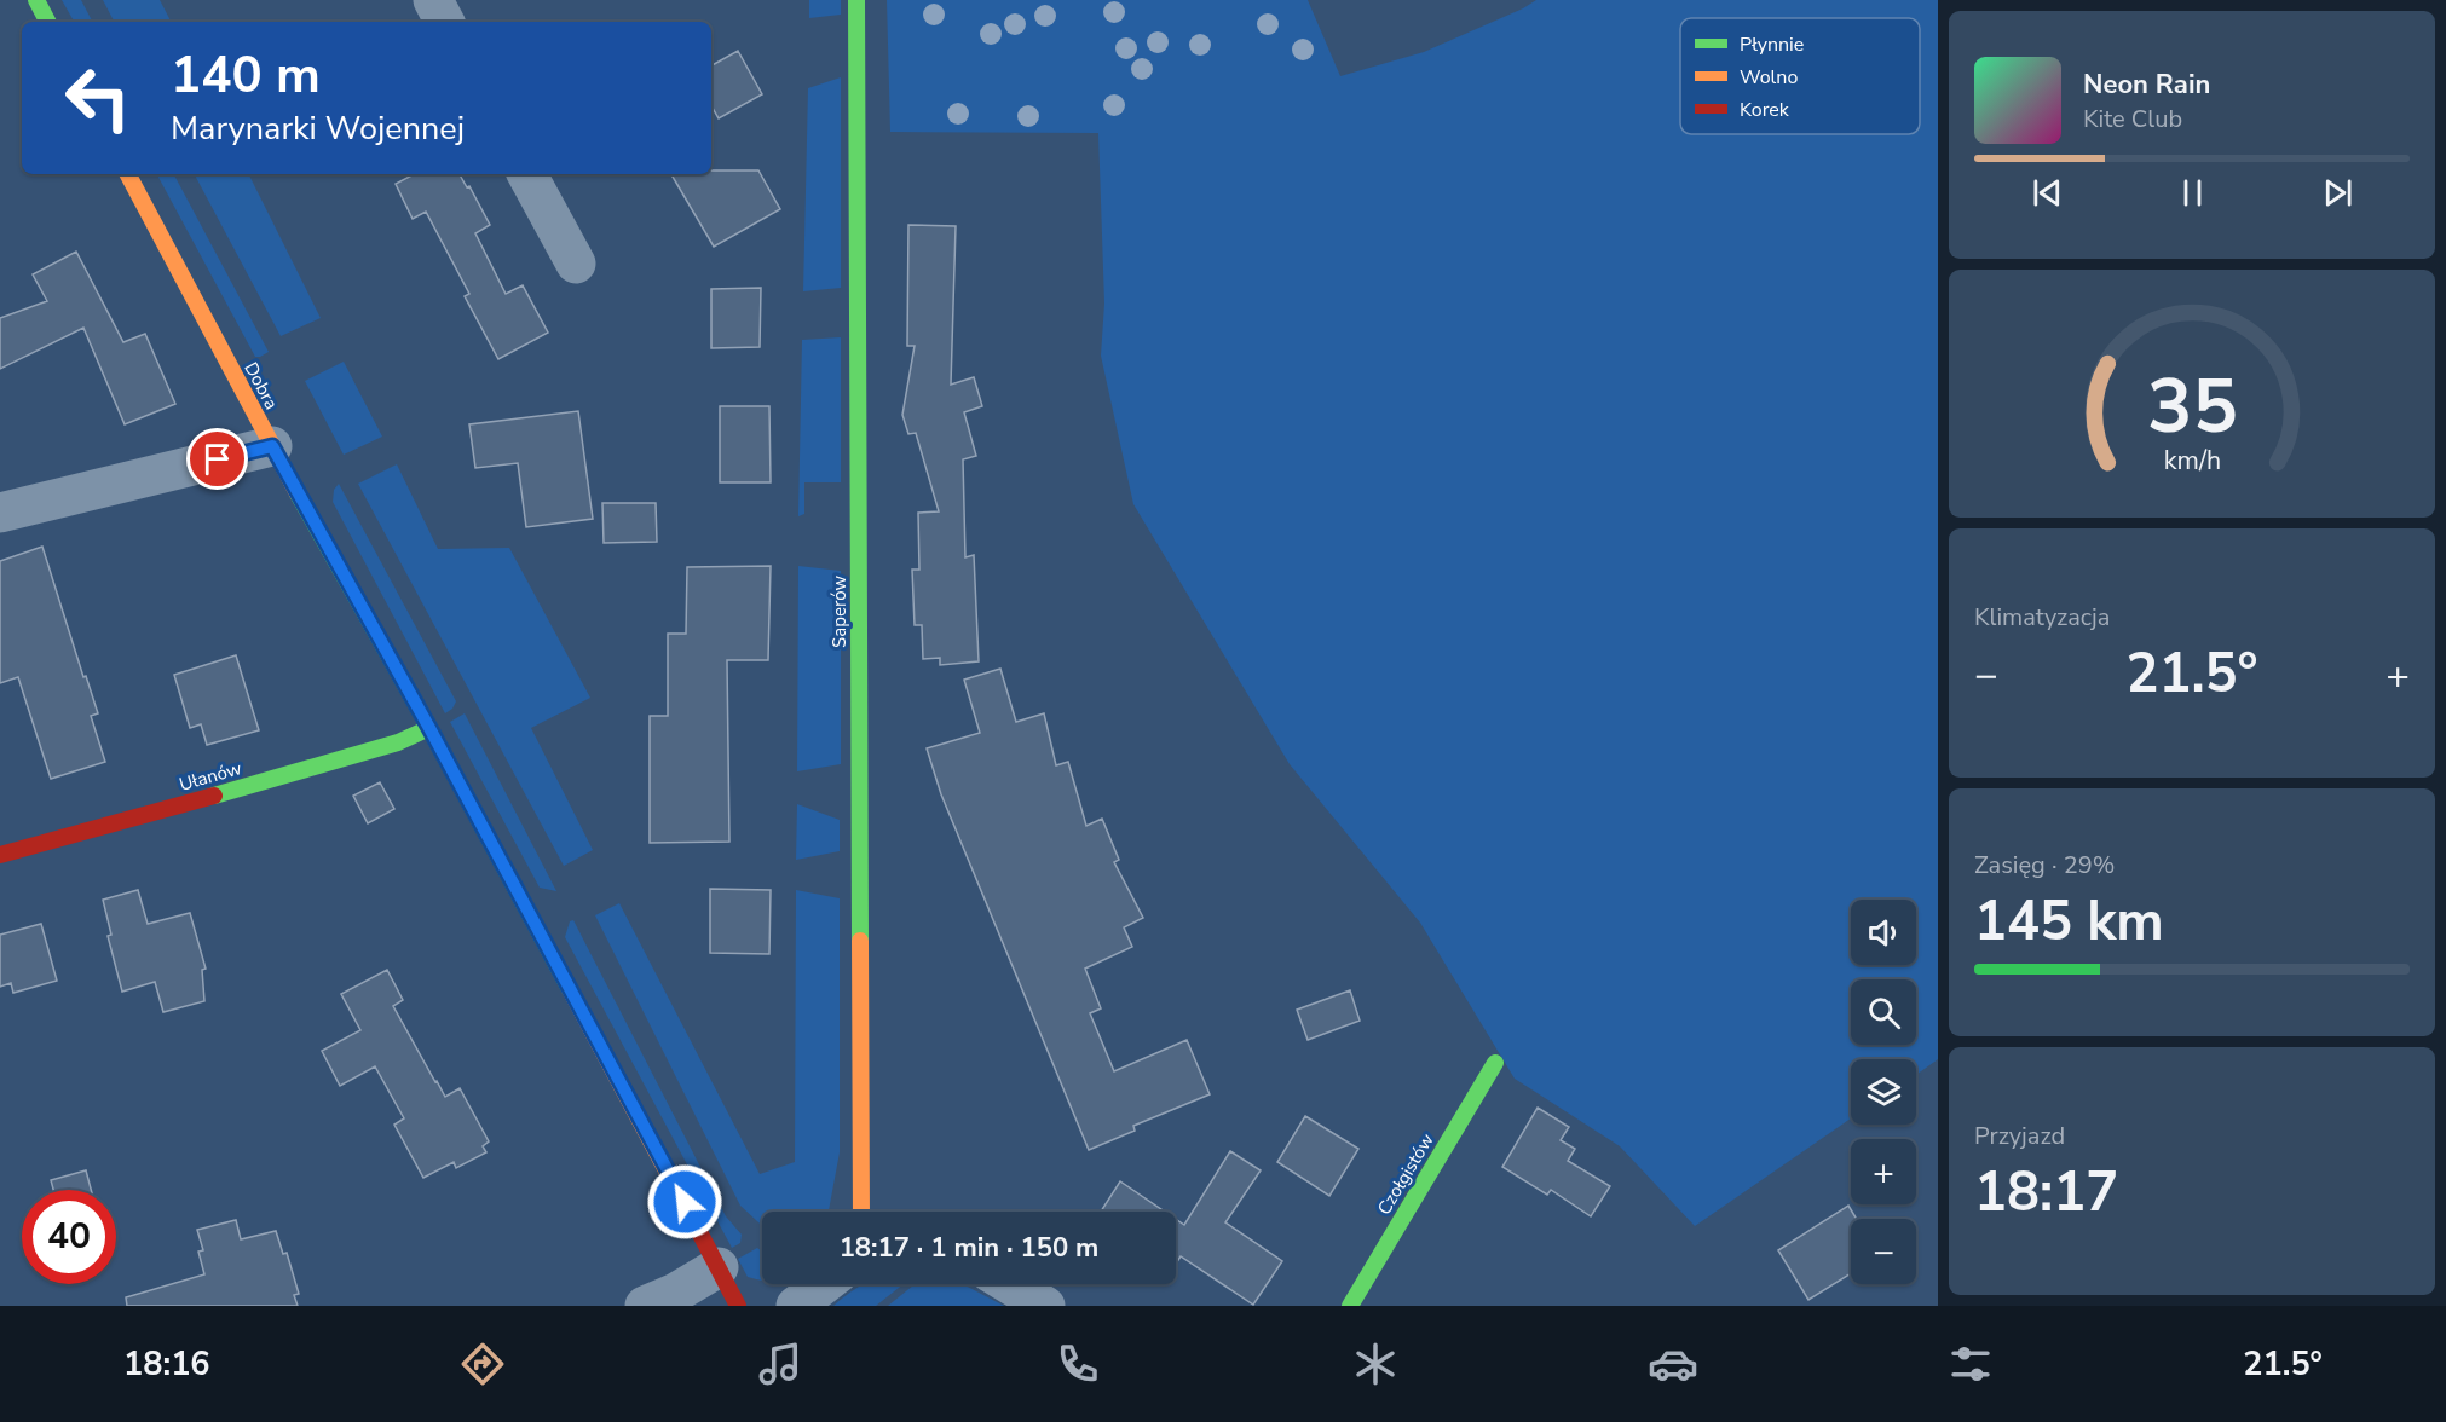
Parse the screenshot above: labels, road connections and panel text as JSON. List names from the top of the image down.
{
  "streets": {
    "street": [
      "Dobra",
      "Saperów",
      "Ułanów",
      "Czołgistów"
    ]
  },
  "crossings": [
    ["Dobra", "Ułanów"]
  ],
  "legend": ["Płynnie", "Wolno", "Korek"],
  "page": {
    "turn": ["140 m", "Marynarki Wojennej"],
    "song": ["Neon Rain", "Kite Club"],
    "tile": [
      "Klimatyzacja",
      ["Zasięg · 29%", "145 km"],
      ["Przyjazd", "18:17"]
    ],
    "heat": ["−", "21.5°", "+"],
    "map_buttons": ["+", "−"],
    "limit": "40",
    "trip": "18:17 · 1 min · 150 m",
    "tabs": ["18:16", "21.5°"],
    "gauge": ["35", "km/h"]
  }
}
